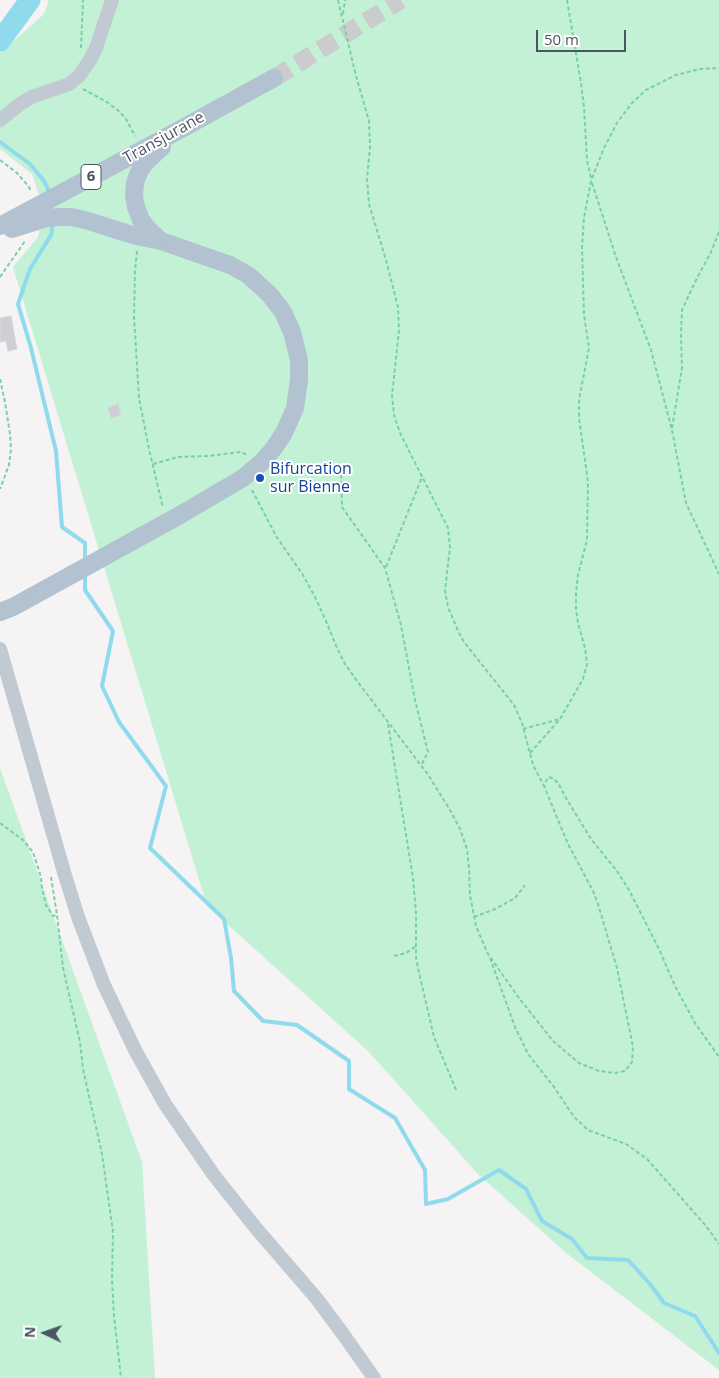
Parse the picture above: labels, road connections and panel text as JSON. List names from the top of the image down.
{
  "streets": {
    "main road": ["Transjurane", "6"]
  },
  "places": ["Bifurcation sur Bienne"],
  "scale_bar": "50 m",
  "north": "left"
}
